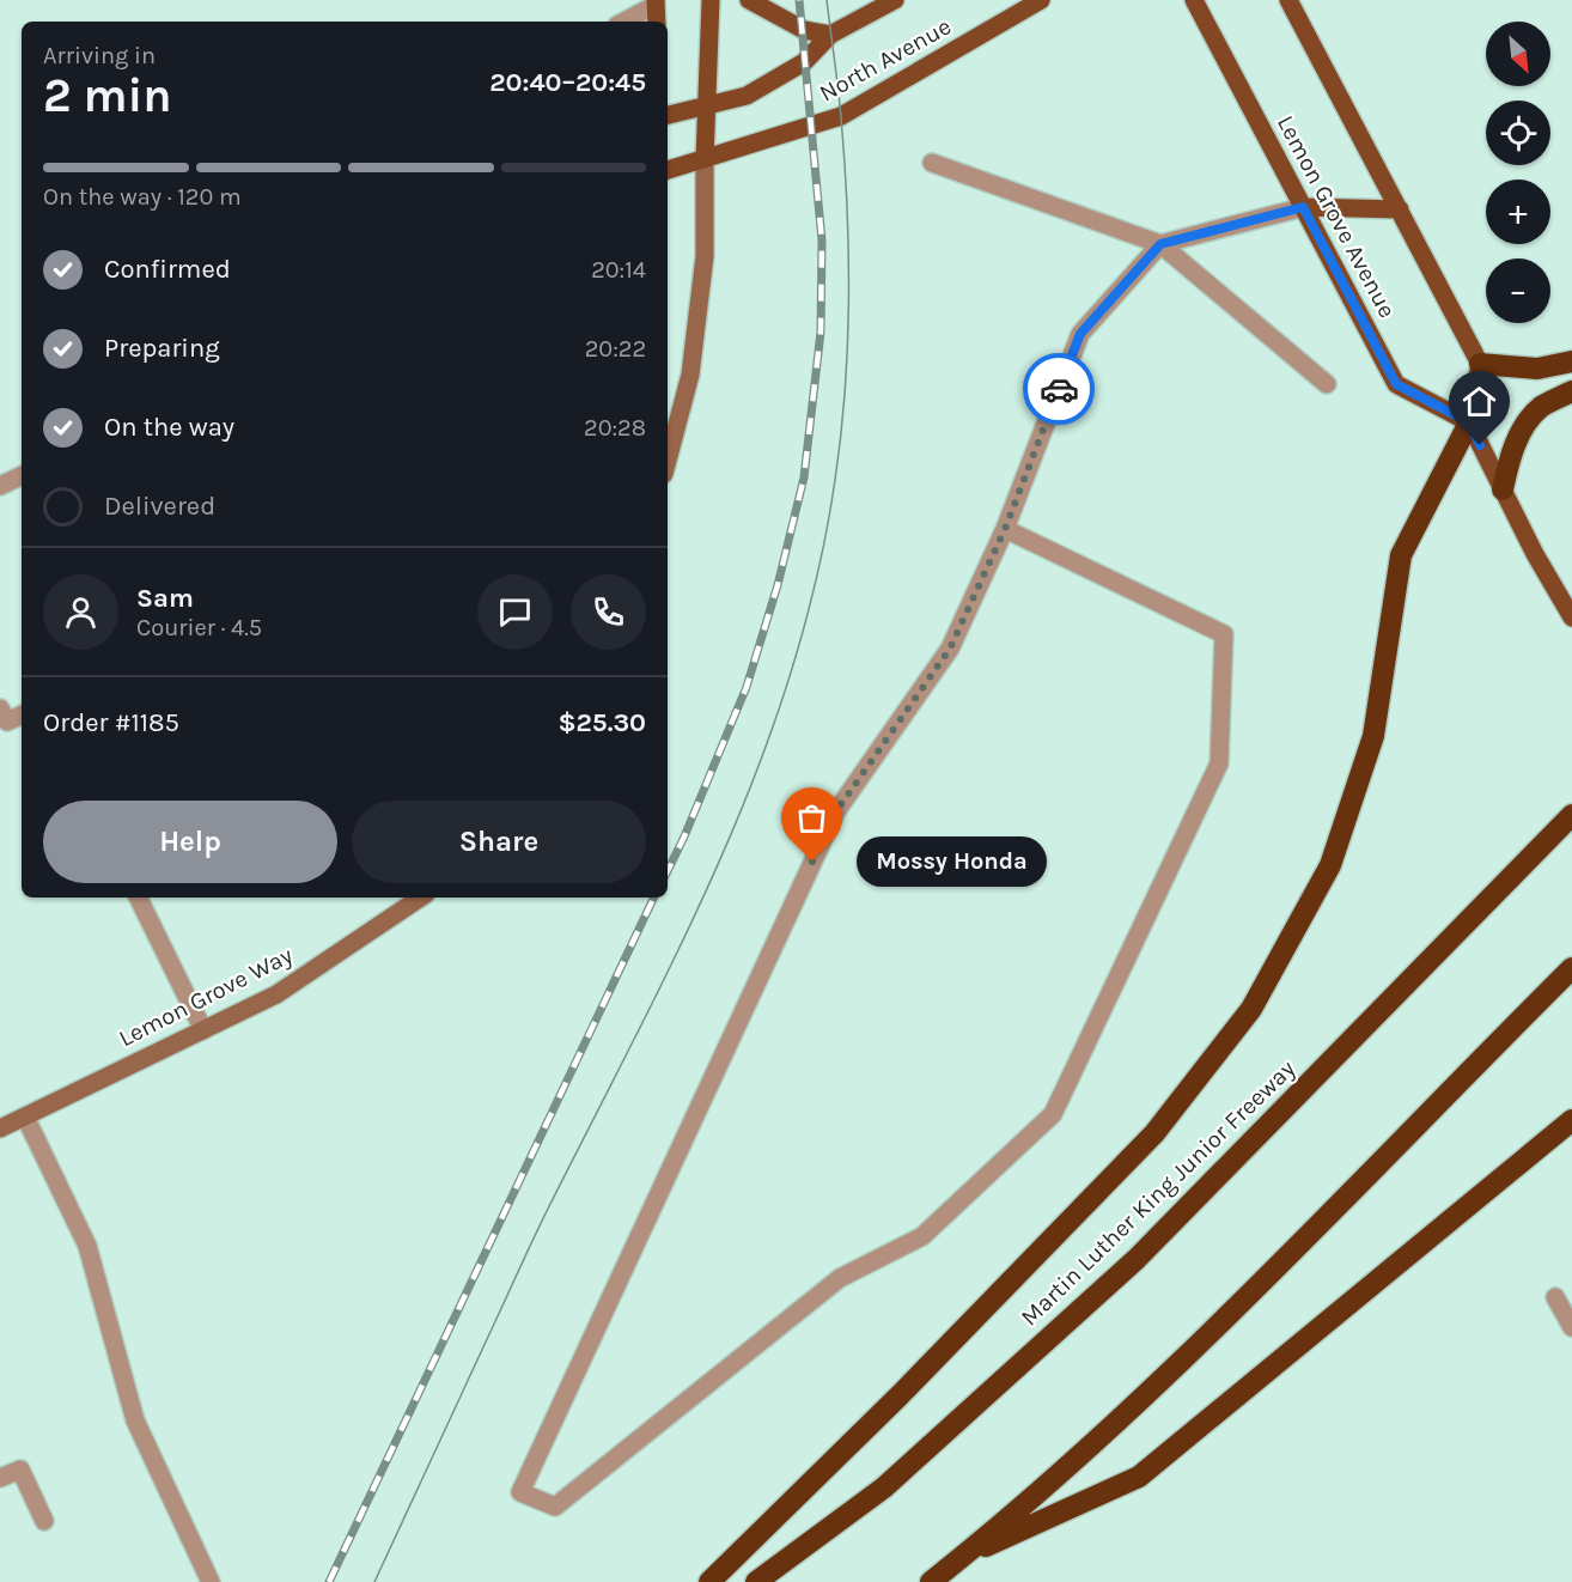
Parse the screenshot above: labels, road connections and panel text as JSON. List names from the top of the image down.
{
  "streets": {
    "highway": ["Martin Luther King Junior Freeway"],
    "main road": ["North Avenue", "Lemon Grove Avenue", "Lemon Grove Way"]
  },
  "places": ["Mossy Honda"],
  "north": "bottom right",
  "page": {
    "map_buttons": ["+", "−"],
    "heading": ["2 min", "Arriving in", "20:40–20:45"],
    "panel": [
      "Sam",
      "Courier · 4.5",
      "Order #1185",
      "$25.30"
    ],
    "bar": "On the way · 120 m",
    "list": [
      ["Confirmed", "20:14"],
      ["Preparing", "20:22"],
      ["On the way", "20:28"],
      "Delivered"
    ],
    "buttons": ["Help", "Share"],
    "bubble": "Mossy Honda"
  }
}
